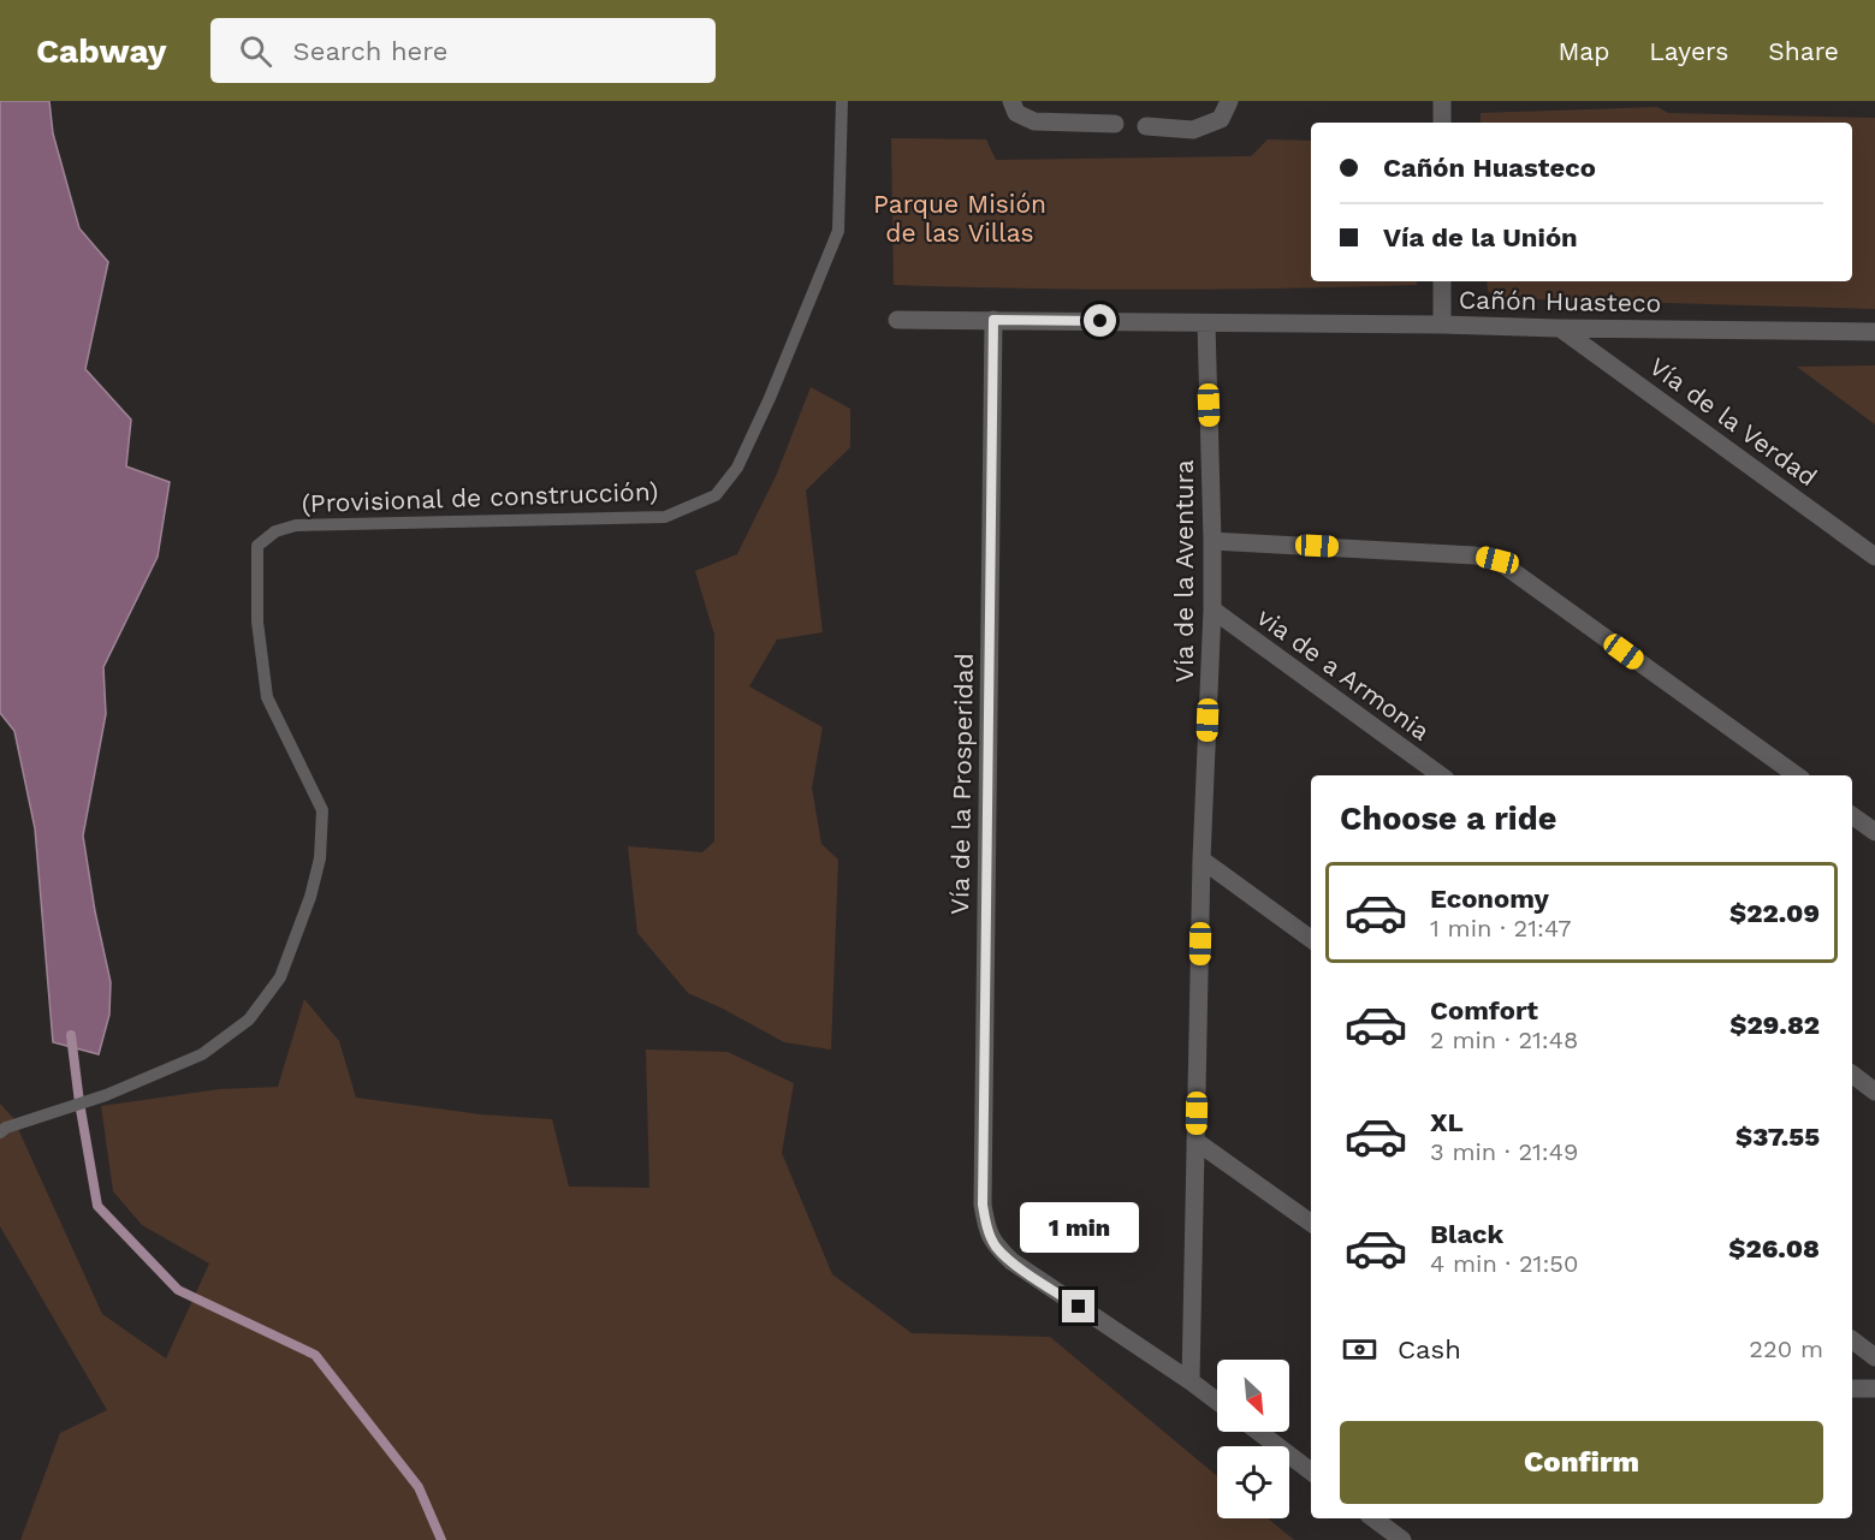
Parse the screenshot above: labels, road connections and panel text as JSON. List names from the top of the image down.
{
  "streets": {
    "street": [
      "Cañón Huasteco",
      "Vía de la Verdad",
      "Vía de la Aventura",
      "via de a Armonia",
      "Vía de la Prosperidad"
    ],
    "lane": ["(Provisional de construcción)"]
  },
  "crossings": [
    ["Cañón Huasteco", "Vía de la Verdad"],
    ["Cañón Huasteco", "Vía de la Aventura"],
    ["Cañón Huasteco", "Vía de la Prosperidad"],
    ["Vía de la Aventura", "via de a Armonia"],
    ["Vía de la Aventura", "Vía de la Prosperidad"]
  ],
  "parks": ["Parque Misión de las Villas"],
  "north": "bottom right",
  "page": {
    "header": "Cabway",
    "search": "Search here",
    "nav": ["Map", "Layers", "Share"],
    "banner": ["Cañón Huasteco", "Vía de la Unión"],
    "heading": "Choose a ride",
    "list": [
      {
        "name": "Economy",
        "note": "1 min · 21:47",
        "value": "$22.09"
      },
      {
        "name": "Comfort",
        "note": "2 min · 21:48",
        "value": "$29.82"
      },
      {
        "name": "XL",
        "note": "3 min · 21:49",
        "value": "$37.55"
      },
      {
        "name": "Black",
        "note": "4 min · 21:50",
        "value": "$26.08"
      }
    ],
    "bubble": "1 min",
    "pay": ["Cash", "220 m"],
    "buttons": "Confirm"
  }
}
